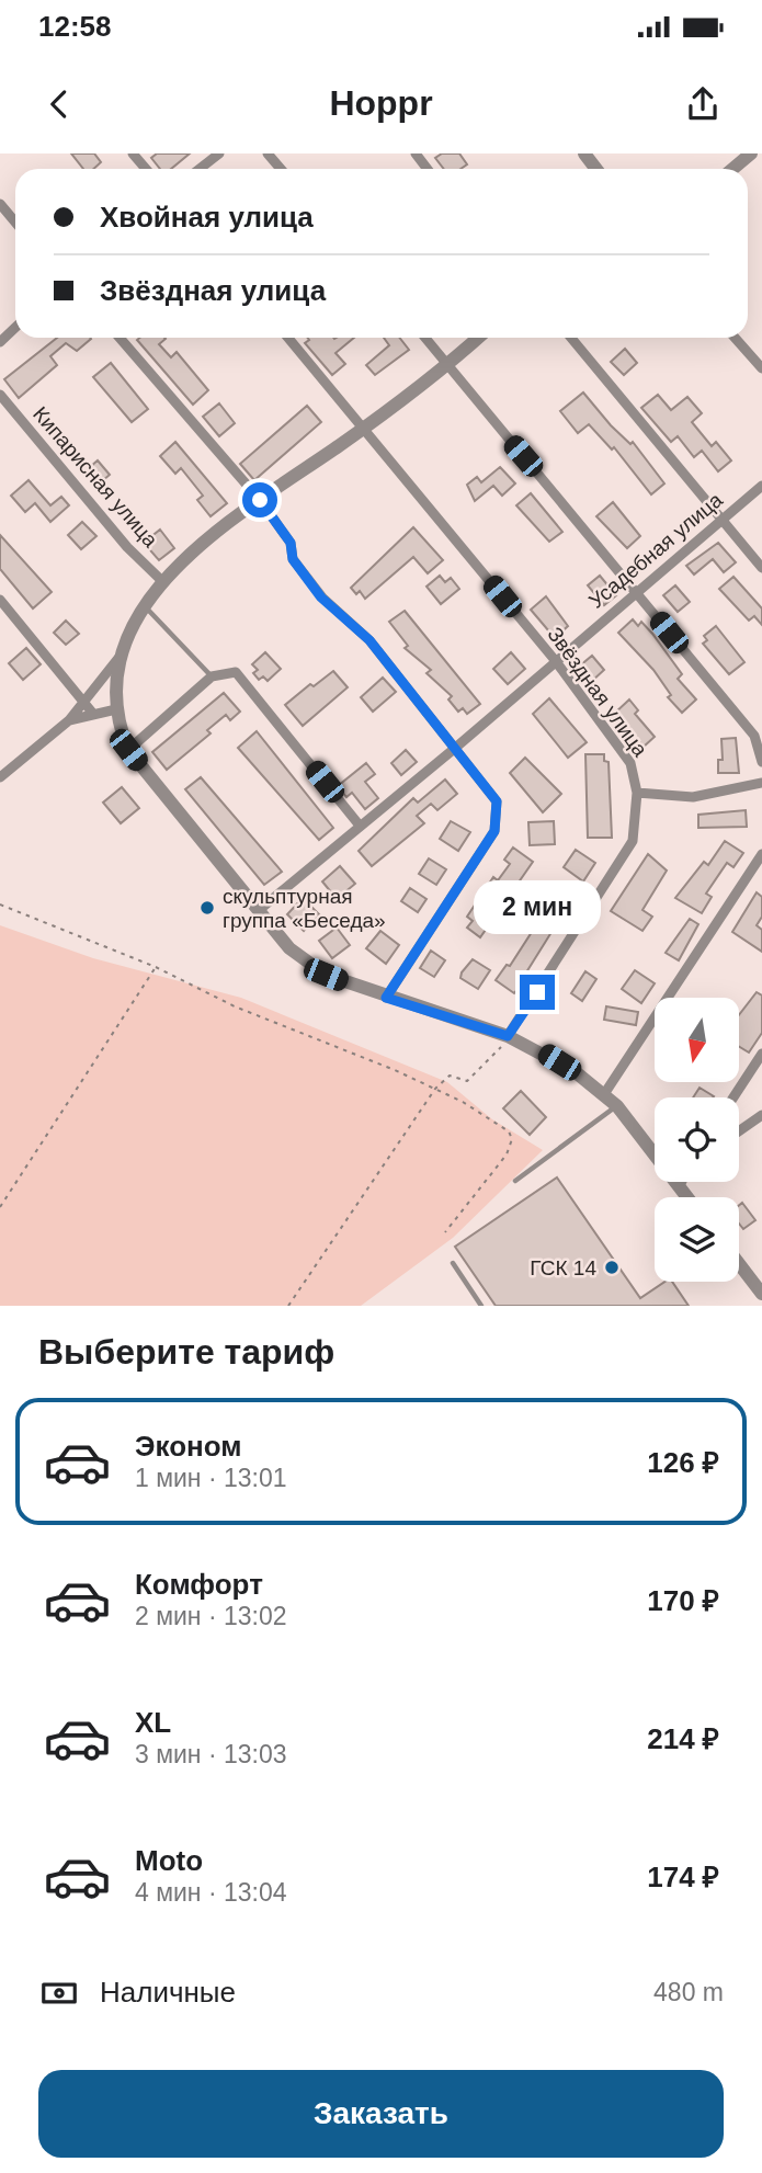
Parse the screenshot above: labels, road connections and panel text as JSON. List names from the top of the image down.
{
  "streets": {
    "street": ["Кипарисная улица", "Усадебная улица", "Звёздная улица"]
  },
  "crossings": [
    ["Усадебная улица", "Звёздная улица"]
  ],
  "places": ["скульптурная группа «Беседа»", "ГСК 14"],
  "north": "bottom",
  "page": {
    "status": "12:58",
    "header": "Hoppr",
    "banner": ["Хвойная улица", "Звёздная улица"],
    "bubble": "2 мин",
    "heading": "Выберите тариф",
    "list": [
      {
        "name": "Эконом",
        "note": "1 мин · 13:01",
        "value": "126 ₽"
      },
      {
        "name": "Комфорт",
        "note": "2 мин · 13:02",
        "value": "170 ₽"
      },
      {
        "name": "XL",
        "note": "3 мин · 13:03",
        "value": "214 ₽"
      },
      {
        "name": "Moto",
        "note": "4 мин · 13:04",
        "value": "174 ₽"
      }
    ],
    "pay": ["Наличные", "480 m"],
    "buttons": "Заказать"
  }
}
